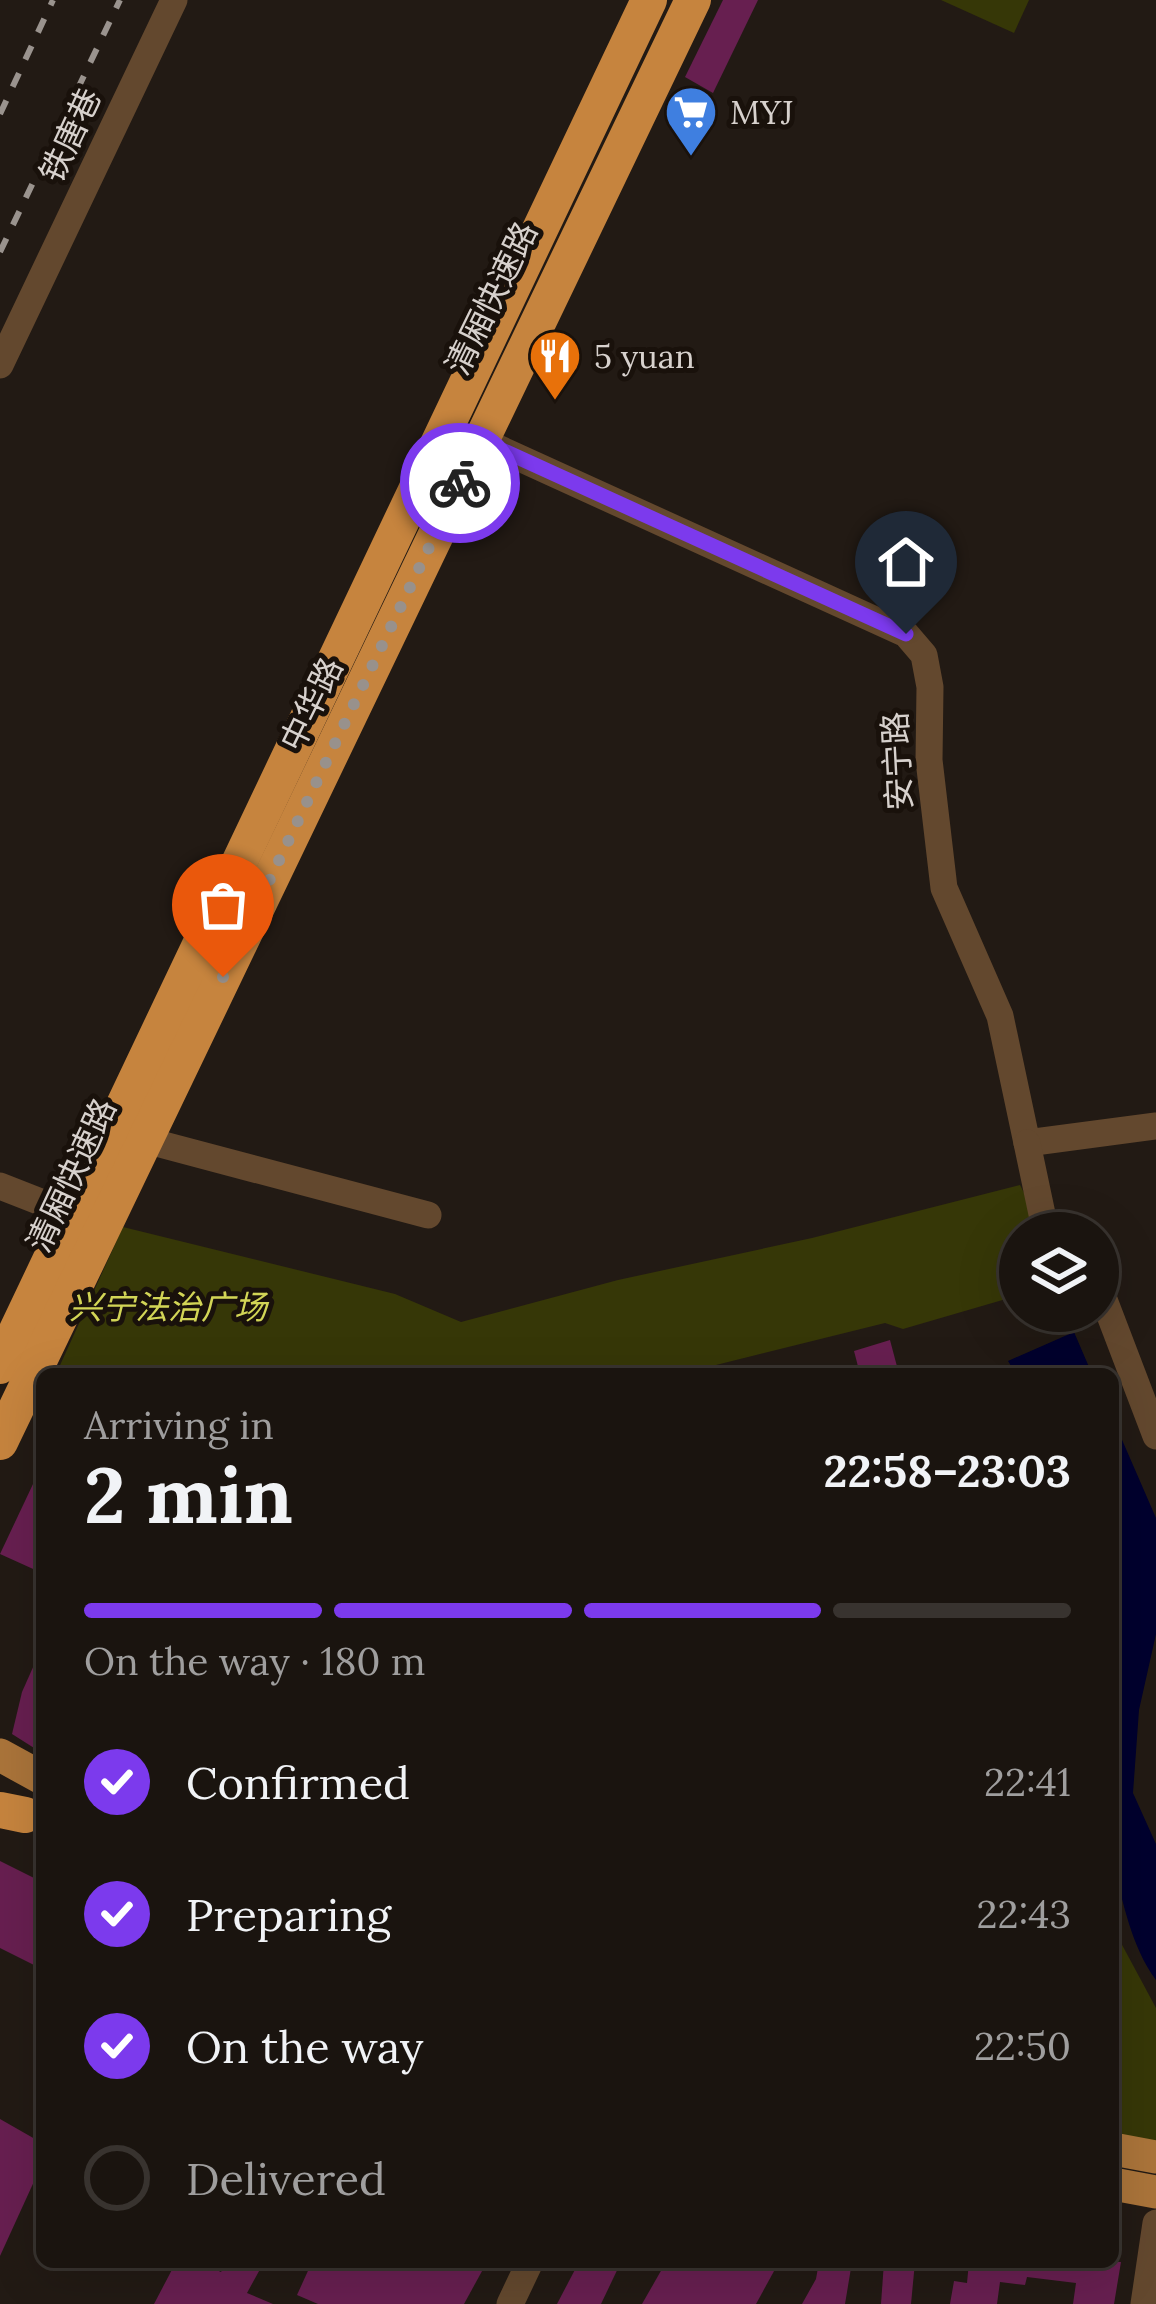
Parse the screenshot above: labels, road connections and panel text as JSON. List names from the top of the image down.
{
  "streets": {
    "highway": ["清厢快速路", "中华路"],
    "street": ["铁唐巷", "安宁路"]
  },
  "crossings": [
    ["清厢快速路", "中华路"],
    ["中华路", "安宁路"]
  ],
  "parks": ["兴宁法治广场"],
  "places": {
    "supermarket": ["MYJ"],
    "restaurant": ["5 yuan"]
  },
  "page": {
    "heading": ["2 min", "Arriving in", "22:58–23:03"],
    "bar": "On the way · 180 m",
    "list": [
      ["Confirmed", "22:41"],
      ["Preparing", "22:43"],
      ["On the way", "22:50"],
      "Delivered"
    ]
  }
}
